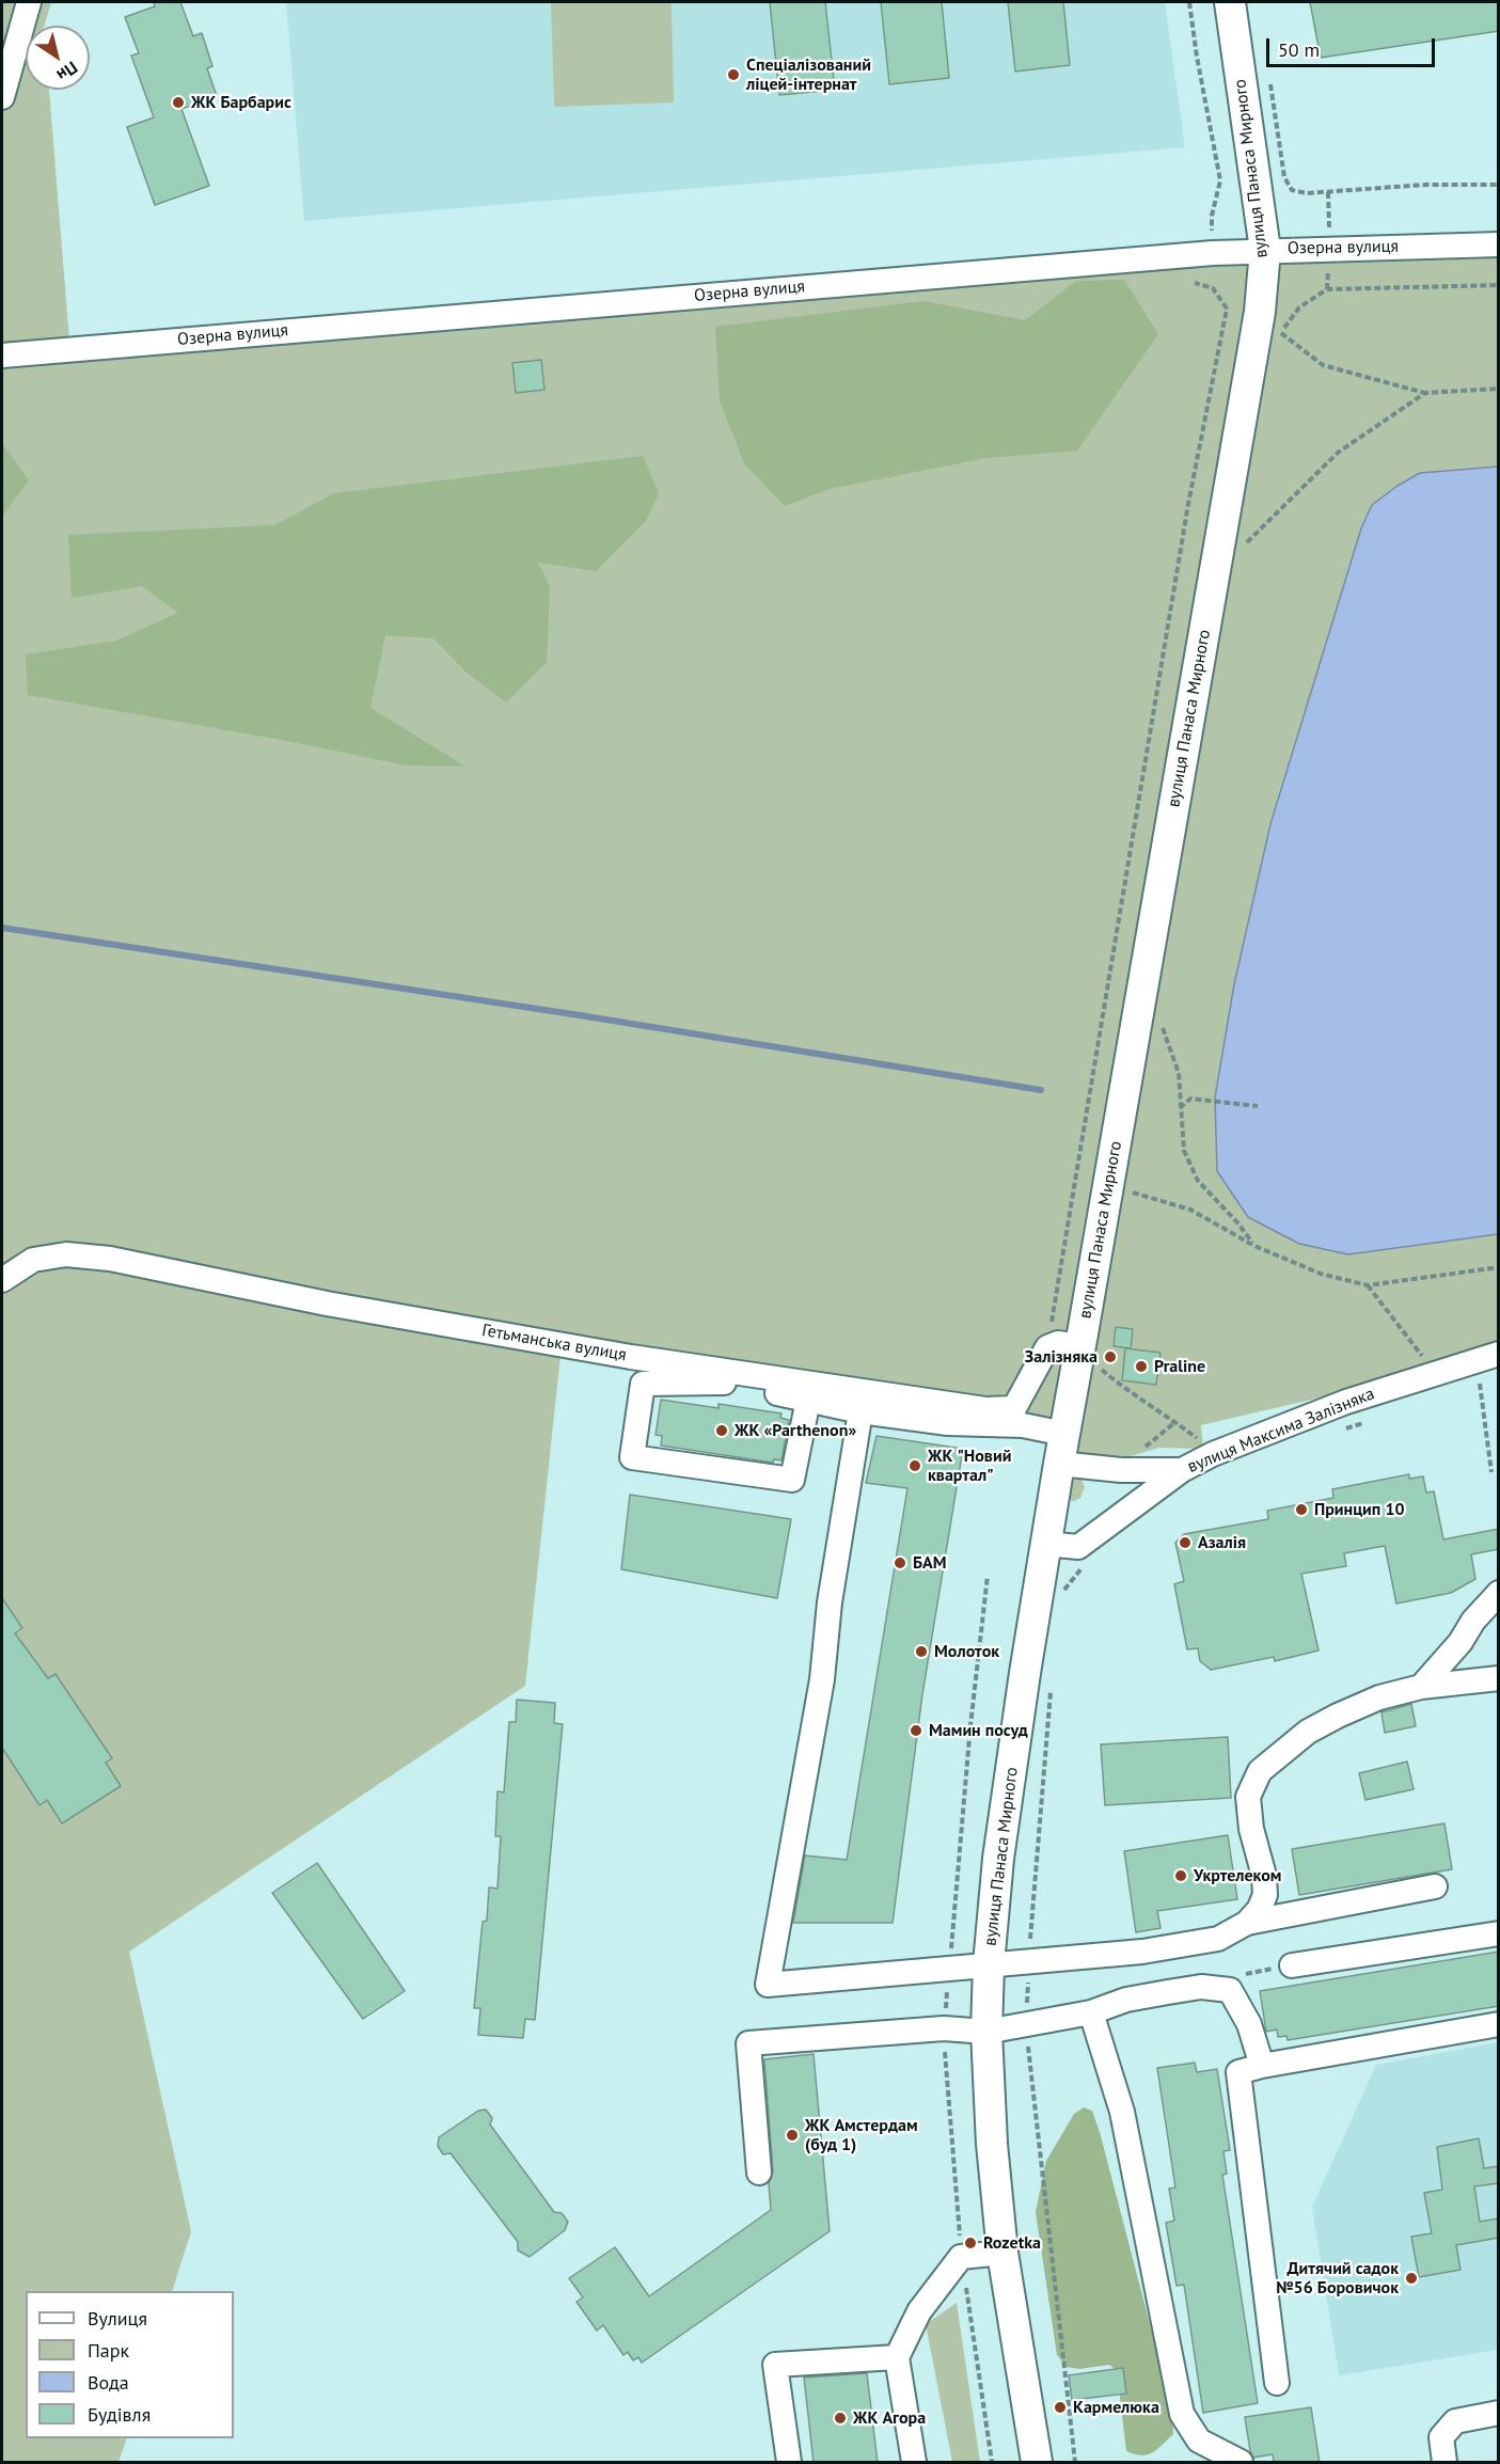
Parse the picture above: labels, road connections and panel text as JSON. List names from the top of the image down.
{
  "streets": {
    "main road": ["вулиця Панаса Мирного"],
    "street": ["Озерна вулиця", "Гетьманська вулиця", "вулиця Максима Залізняка"]
  },
  "crossings": [
    ["вулиця Панаса Мирного", "Озерна вулиця"],
    ["вулиця Панаса Мирного", "вулиця Максима Залізняка"]
  ],
  "places": [
    "Спеціалізований ліцей-інтернат",
    "ЖК Барбарис",
    "Залізняка",
    "Praline",
    "ЖК «Parthenon»",
    "ЖК \"Новий квартал\"",
    "Принцип 10",
    "Азалія",
    "БАМ",
    "Молоток",
    "Мамин посуд",
    "Укртелеком",
    "ЖК Амстердам (буд 1)",
    "Rozetka",
    "Дитячий садок №56 Боровичок",
    "Кармелюка",
    "ЖК Агора"
  ],
  "legend": [
    "Вулиця",
    "Парк",
    "Вода",
    "Будівля"
  ],
  "scale_bar": "50 m",
  "north": "bottom right"
}
